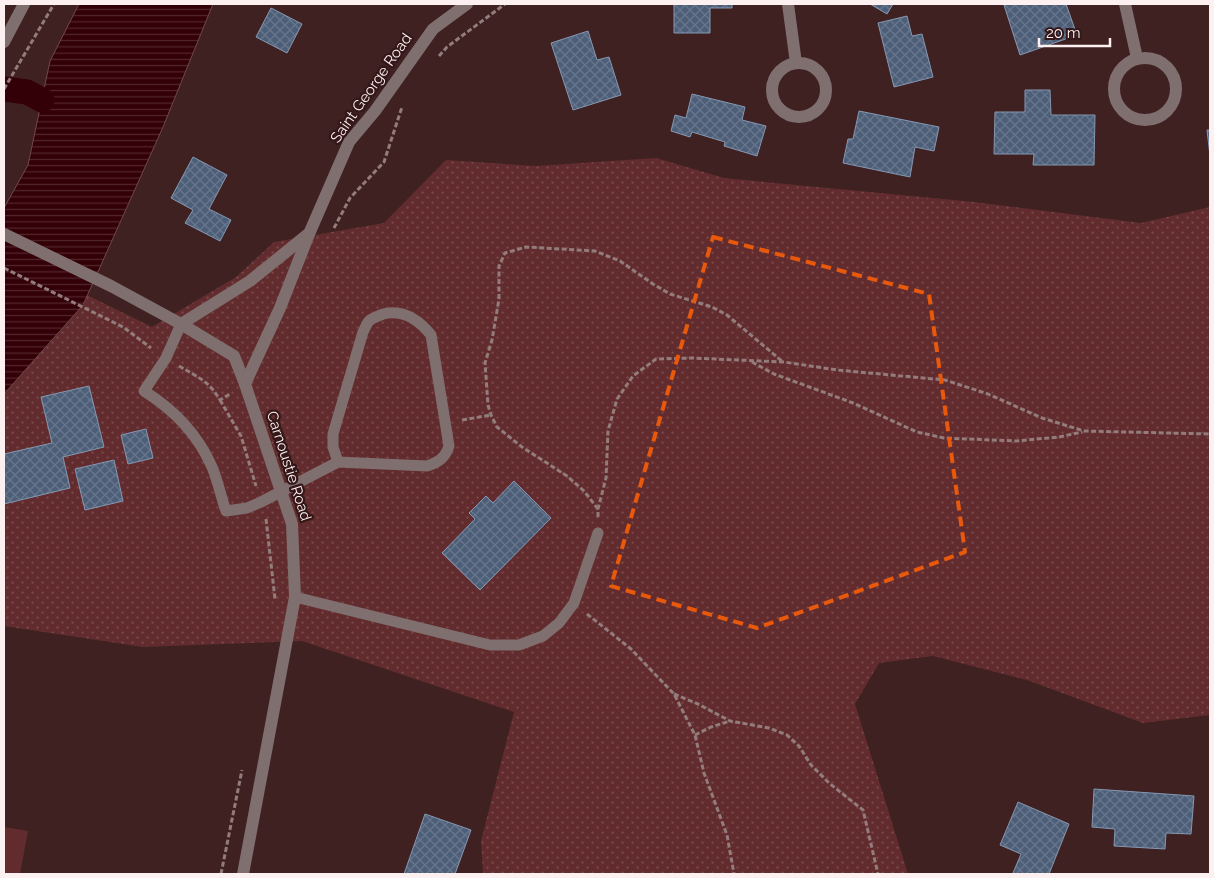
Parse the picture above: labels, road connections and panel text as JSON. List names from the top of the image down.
{
  "streets": {
    "street": ["Saint George Road", "Carnoustie Road"]
  },
  "crossings": [
    ["Saint George Road", "Carnoustie Road"]
  ],
  "scale_bar": "20 m"
}
